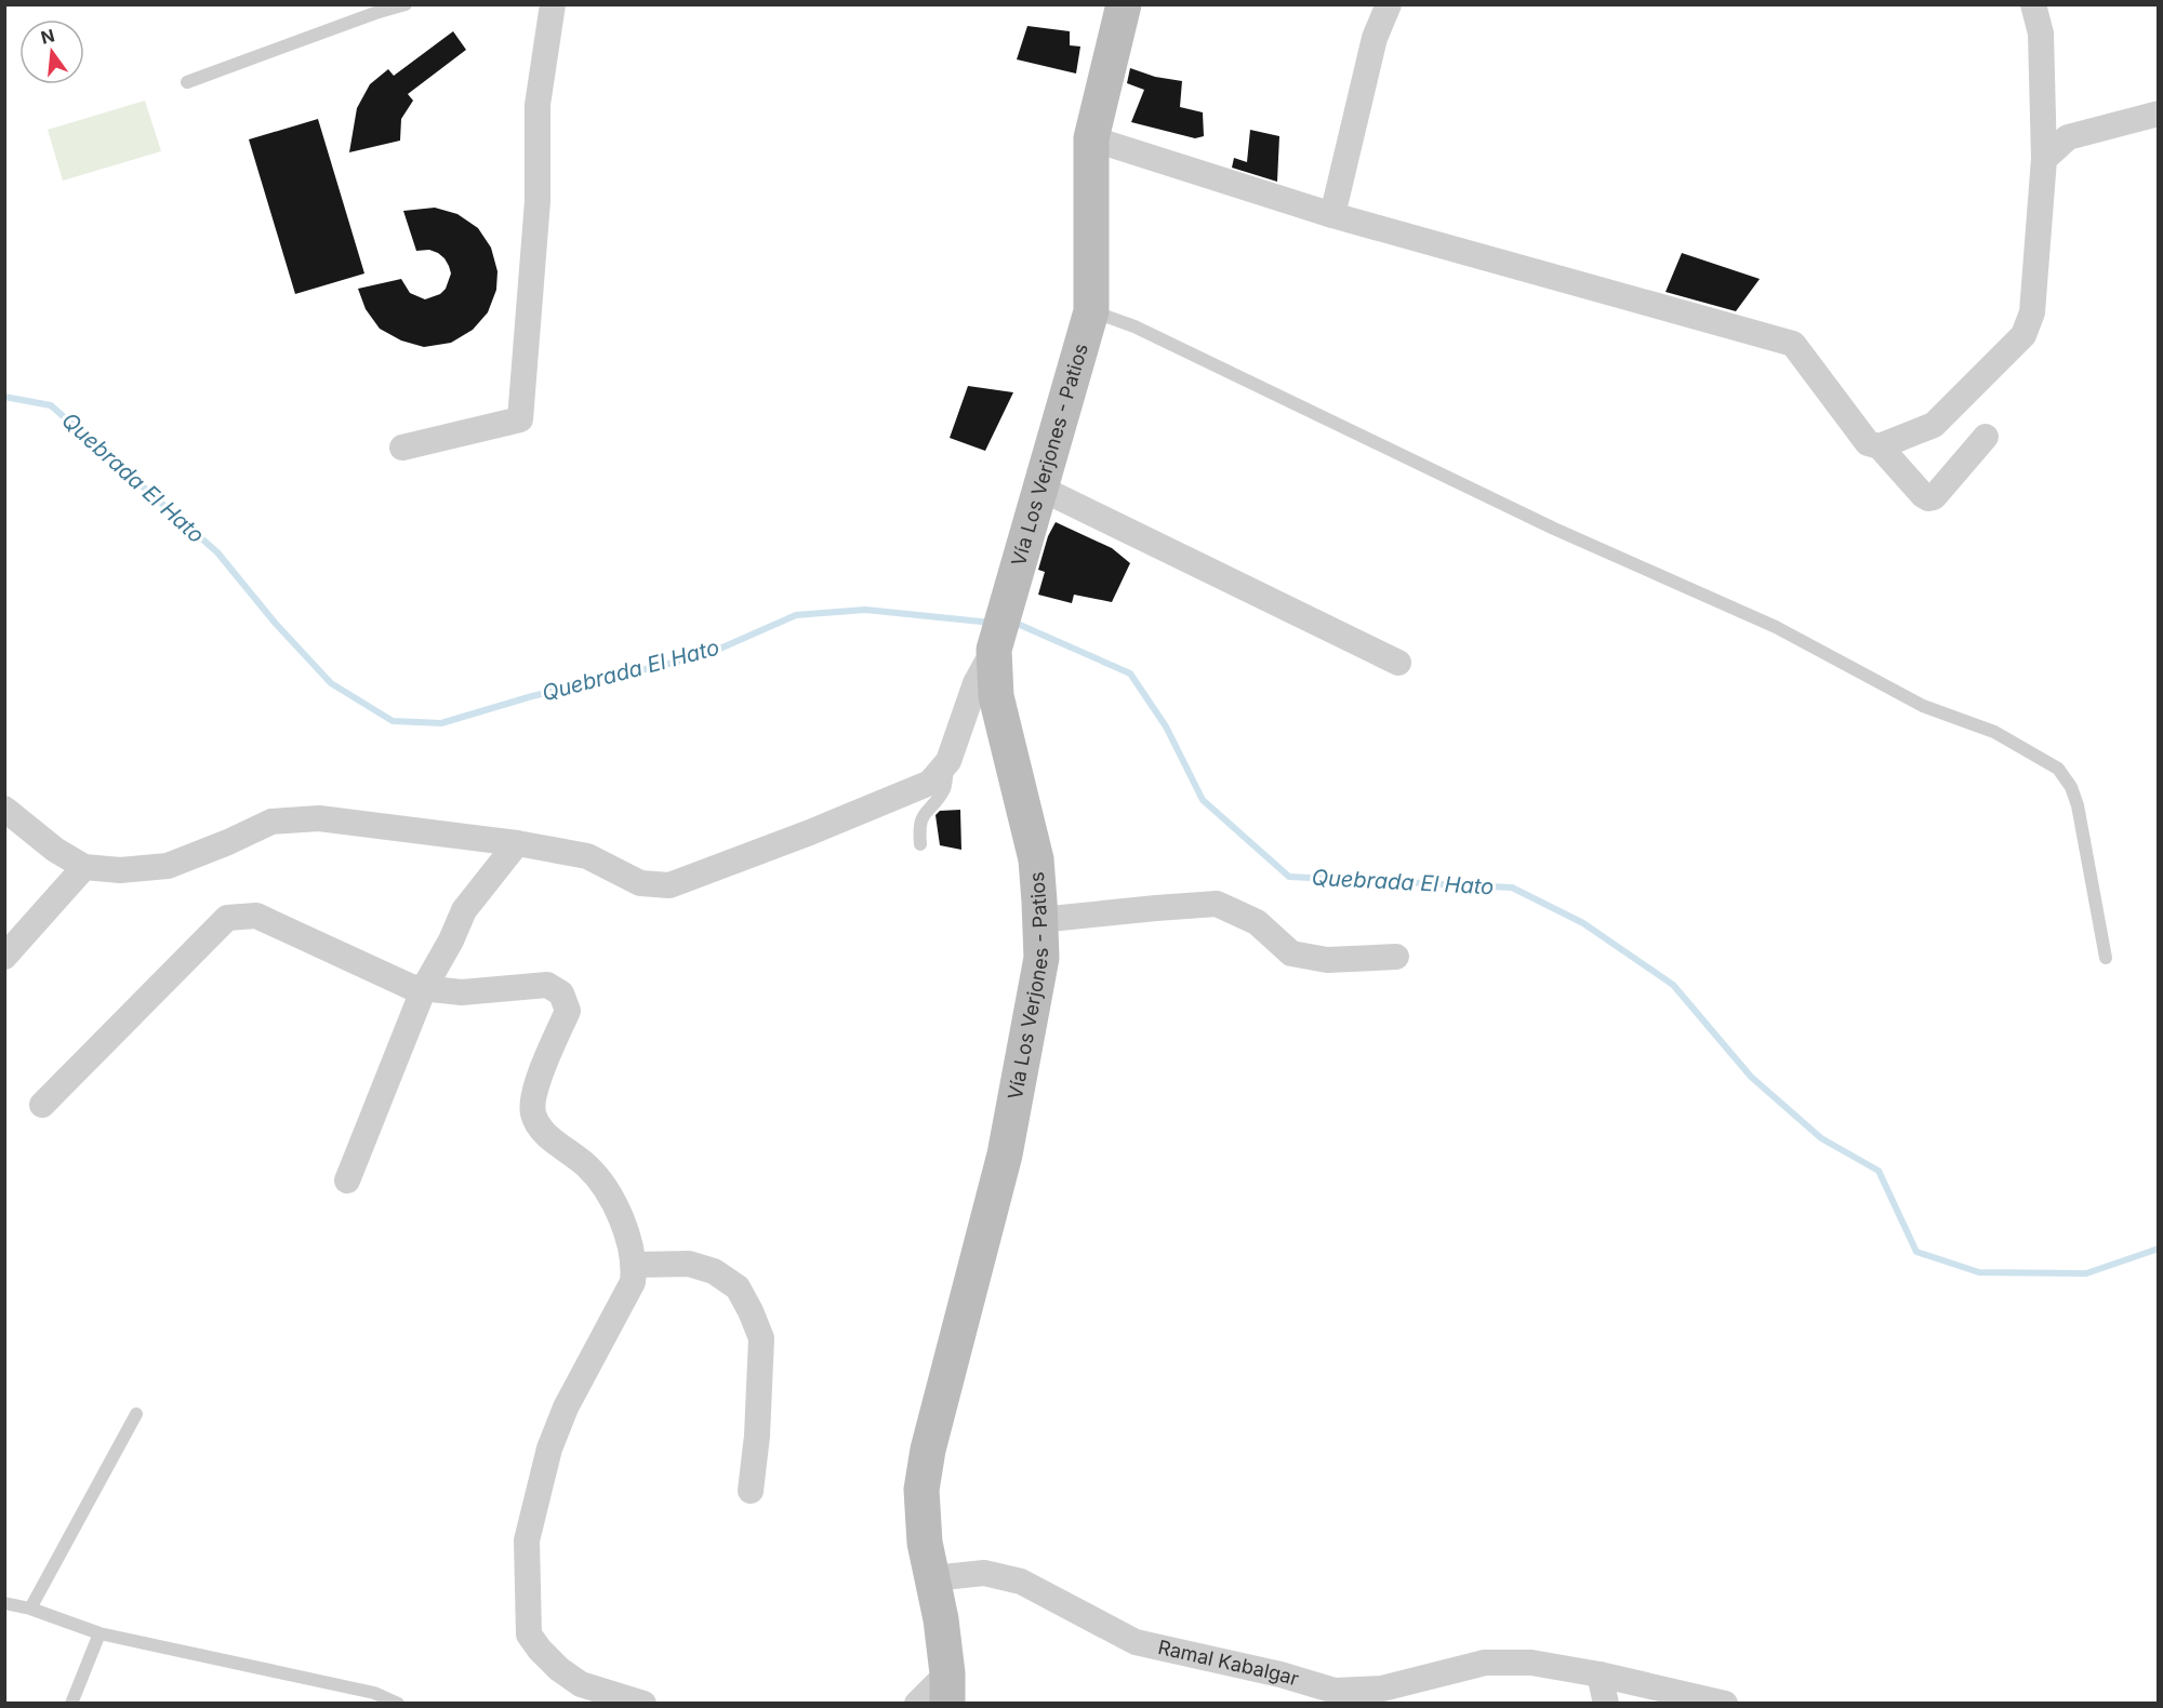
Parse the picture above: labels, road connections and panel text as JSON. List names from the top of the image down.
{
  "streets": {
    "street": ["Vía Los Verjones - Patios", "Ramal Kabalgar"]
  },
  "crossings": [
    ["Vía Los Verjones - Patios", "Ramal Kabalgar"]
  ],
  "water": ["Quebrada El Hato"],
  "north": "top"
}
